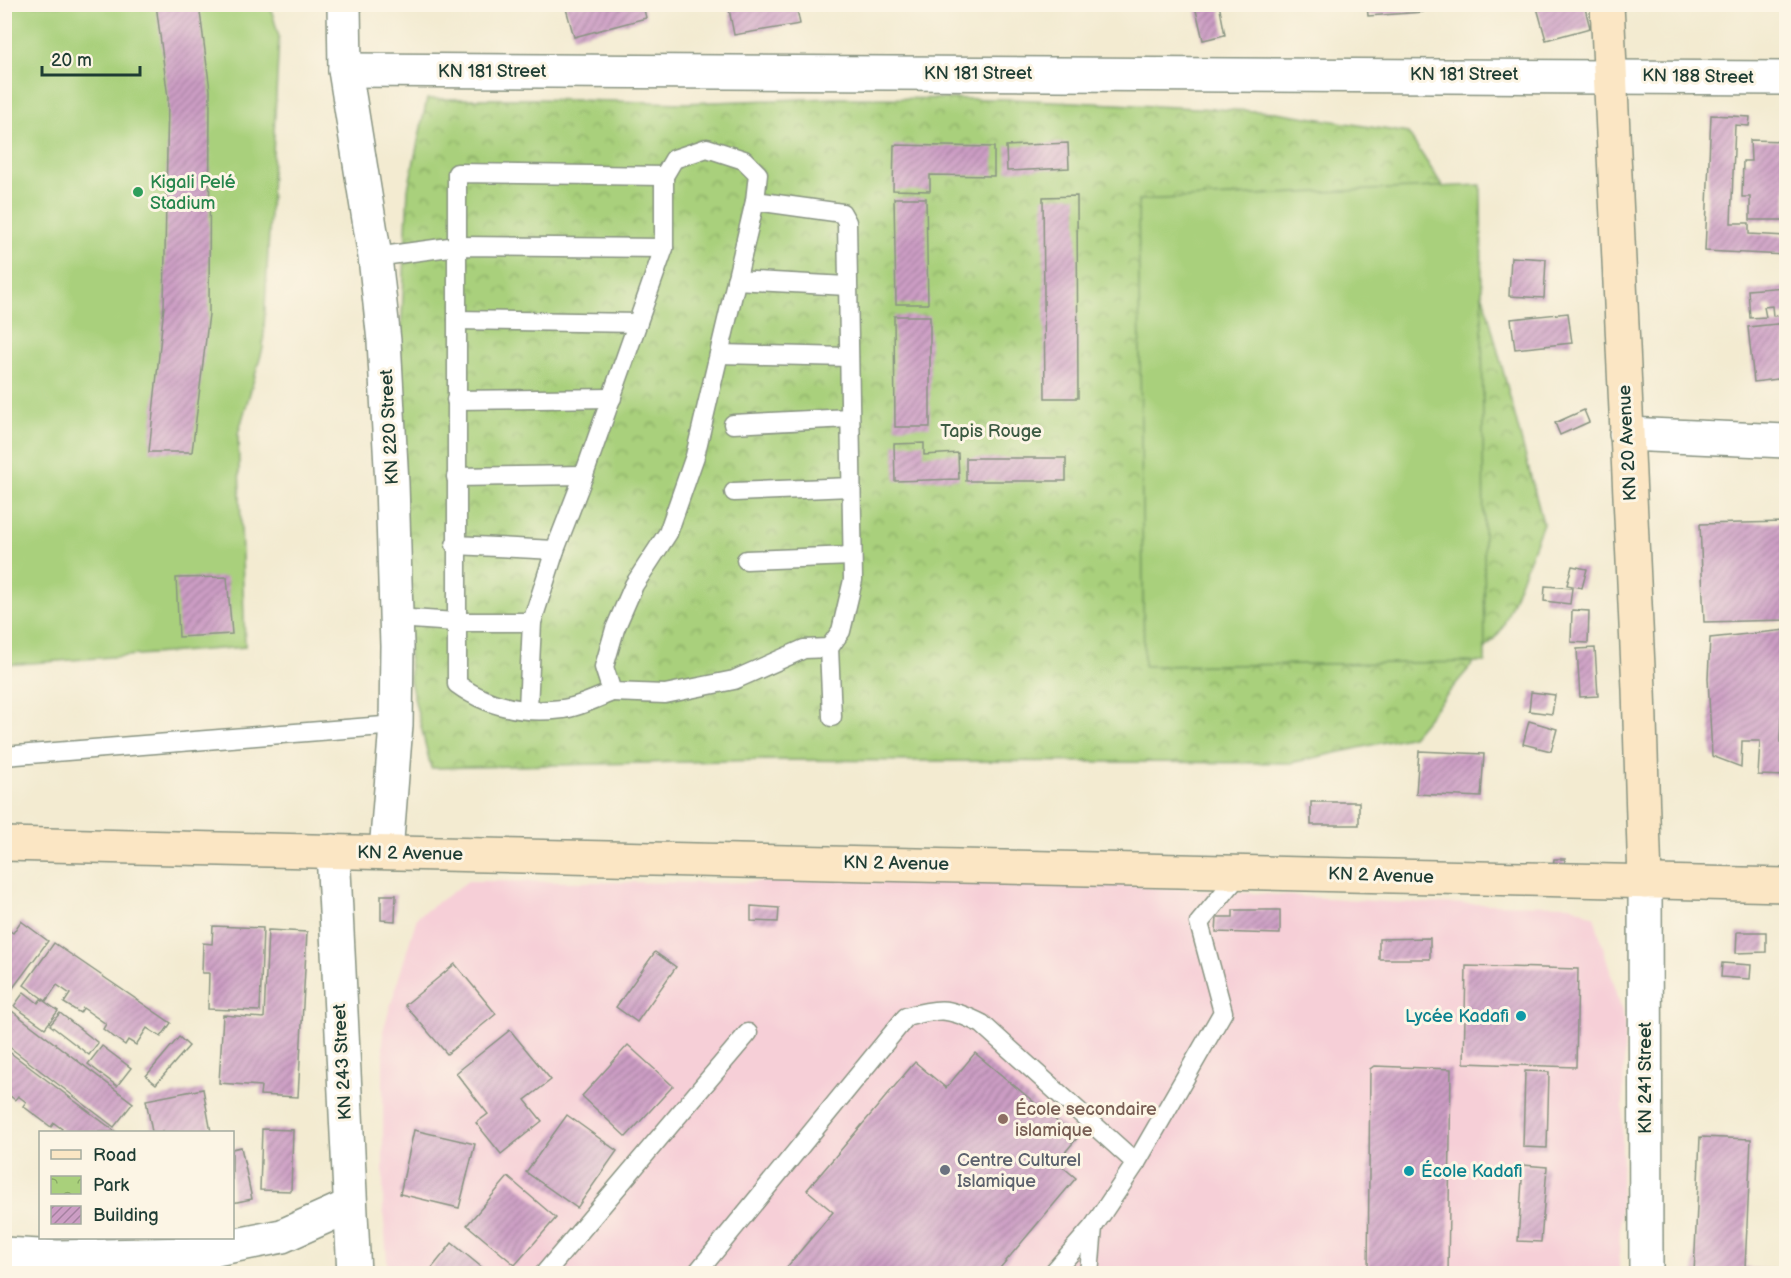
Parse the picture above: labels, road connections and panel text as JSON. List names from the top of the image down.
{
  "streets": {
    "main road": ["KN 20 Avenue", "KN 2 Avenue"],
    "street": [
      "KN 181 Street",
      "KN 188 Street",
      "KN 220 Street",
      "KN 243 Street",
      "KN 241 Street"
    ]
  },
  "crossings": [
    ["KN 181 Street", "KN 188 Street"],
    ["KN 181 Street", "KN 220 Street"],
    ["KN 181 Street", "KN 20 Avenue"],
    ["KN 188 Street", "KN 20 Avenue"],
    ["KN 220 Street", "KN 2 Avenue"],
    ["KN 20 Avenue", "KN 2 Avenue"],
    ["KN 20 Avenue", "KN 241 Street"],
    ["KN 2 Avenue", "KN 243 Street"],
    ["KN 2 Avenue", "KN 241 Street"]
  ],
  "parks": ["Tapis Rouge"],
  "places": [
    "Kigali Pelé Stadium",
    "Lycée Kadafi",
    "École secondaire islamique",
    "Centre Culturel Islamique",
    "École Kadafi"
  ],
  "legend": ["Road", "Park", "Building"],
  "scale_bar": "20 m"
}
